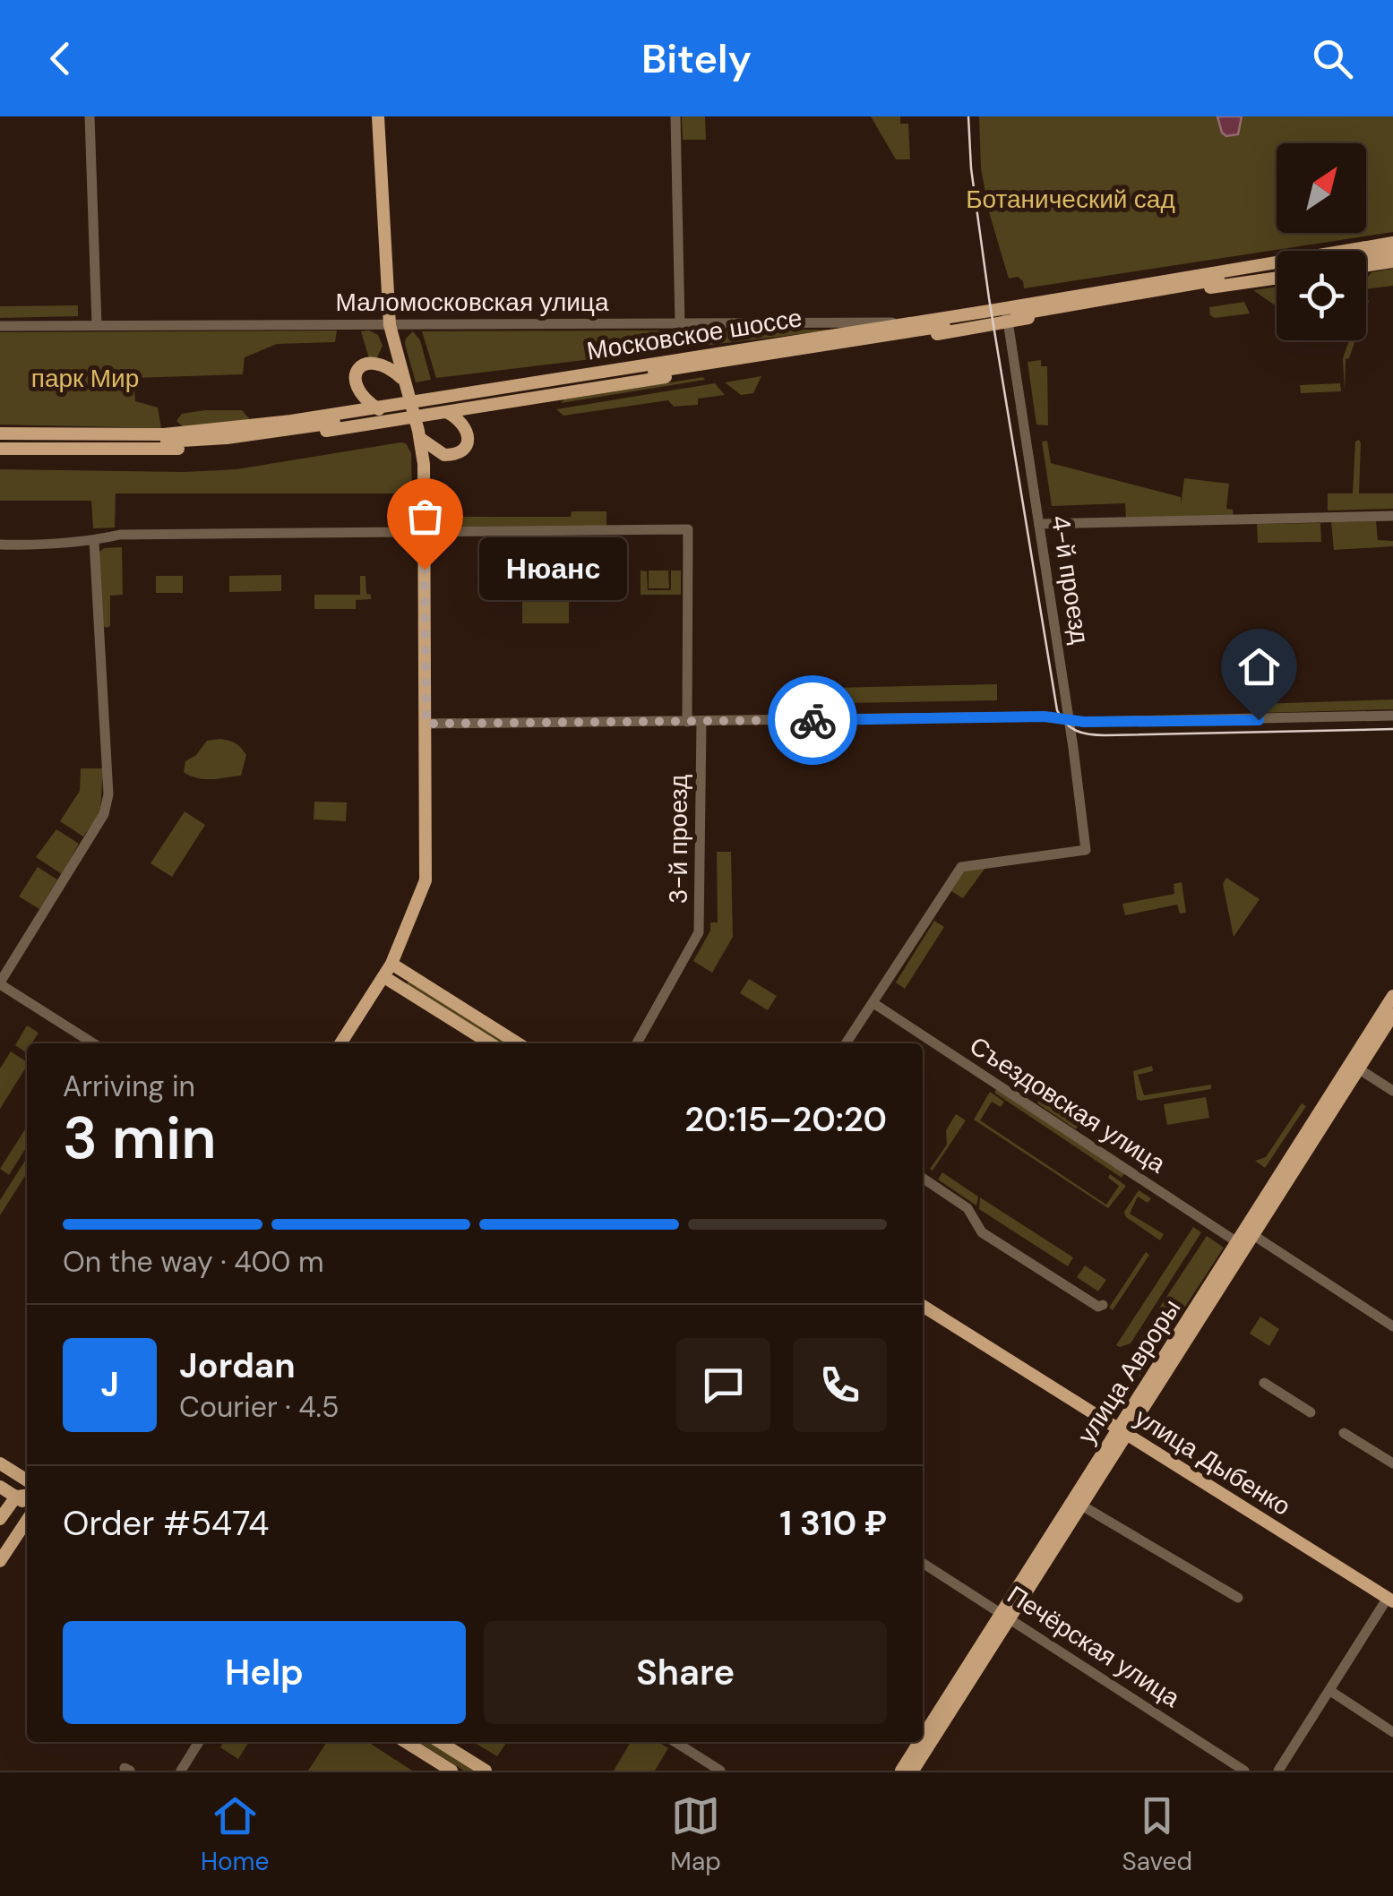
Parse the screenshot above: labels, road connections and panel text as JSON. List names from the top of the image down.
{
  "streets": {
    "main road": ["Московское шоссе", "улица Авроры", "улица Дыбенко"],
    "street": [
      "Маломосковская улица",
      "4-й проезд",
      "3-й проезд",
      "Съездовская улица",
      "Печёрская улица"
    ]
  },
  "crossings": [
    ["Маломосковская улица", "Московское шоссе"],
    ["Московское шоссе", "4-й проезд"],
    ["4-й проезд", "Съездовская улица"],
    ["Съездовская улица", "улица Авроры"],
    ["улица Авроры", "улица Дыбенко"],
    ["улица Авроры", "Печёрская улица"]
  ],
  "parks": ["Ботанический сад", "парк Мир"],
  "places": ["Нюанс"],
  "north": "top right",
  "page": {
    "header": "Bitely",
    "bubble": "Нюанс",
    "heading": ["3 min", "Arriving in", "20:15–20:20"],
    "panel": [
      "Jordan",
      "Courier · 4.5",
      "Order #5474",
      "1 310 ₽"
    ],
    "bar": "On the way · 400 m",
    "round": "J",
    "buttons": ["Help", "Share"],
    "tabs": ["Home", "Map", "Saved"]
  }
}
